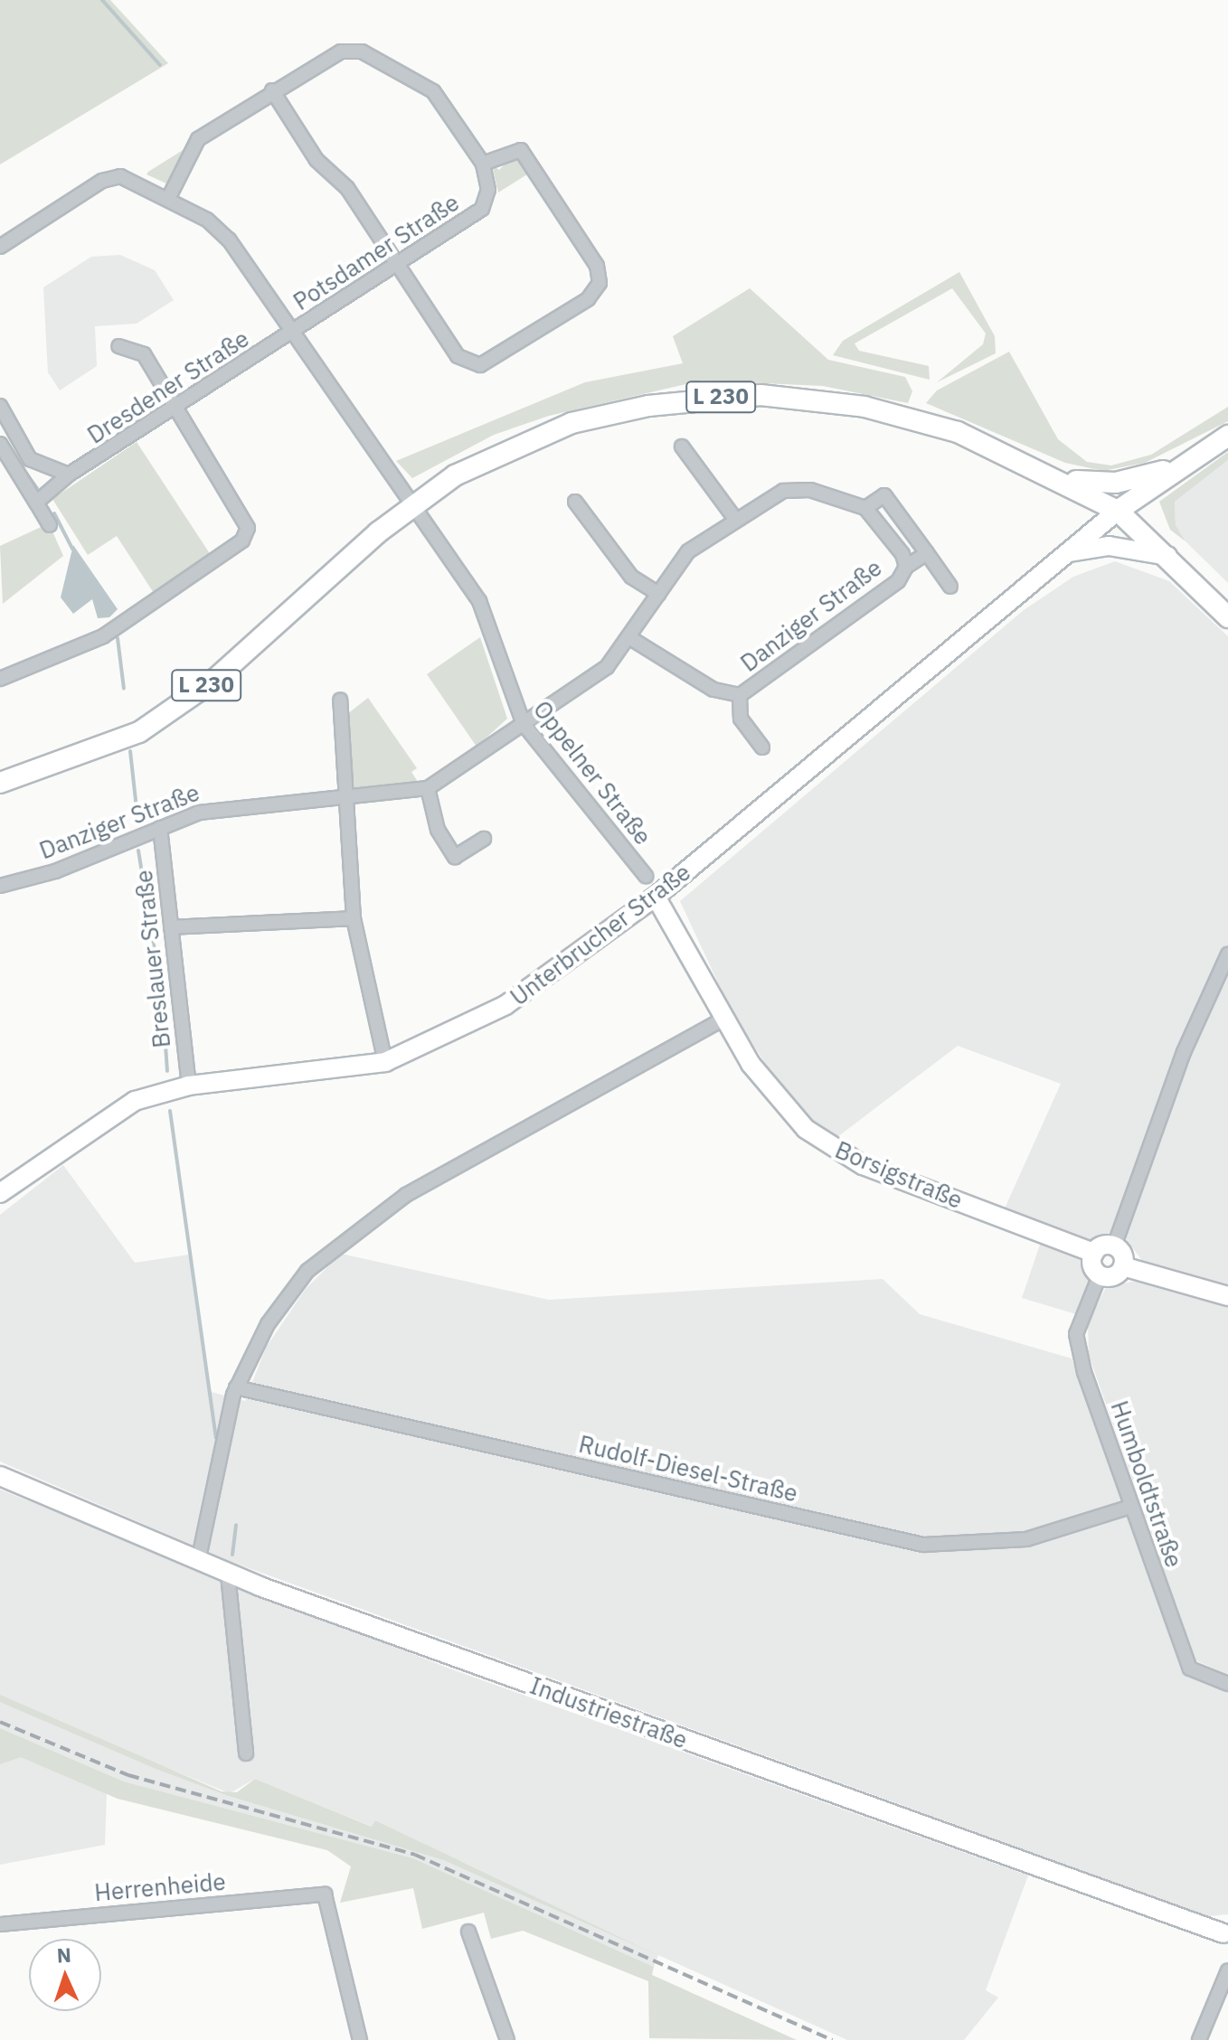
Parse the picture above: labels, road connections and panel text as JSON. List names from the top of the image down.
{
  "streets": {
    "main road": ["L 230"],
    "street": [
      "Potsdamer Straße",
      "Dresdener Straße",
      "Danziger Straße",
      "Oppelner Straße",
      "Unterbrucher Straße",
      "Breslauer Straße",
      "Borsigstraße",
      "Rudolf-Diesel-Straße",
      "Humboldtstraße",
      "Industriestraße",
      "Herrenheide"
    ]
  },
  "crossings": [
    ["Potsdamer Straße", "Dresdener Straße"],
    ["L 230", "Oppelner Straße"],
    ["L 230", "Unterbrucher Straße"],
    ["Danziger Straße", "Oppelner Straße"],
    ["Danziger Straße", "Breslauer Straße"],
    ["Unterbrucher Straße", "Breslauer Straße"],
    ["Unterbrucher Straße", "Borsigstraße"],
    ["Rudolf-Diesel-Straße", "Humboldtstraße"]
  ],
  "north": "top"
}
